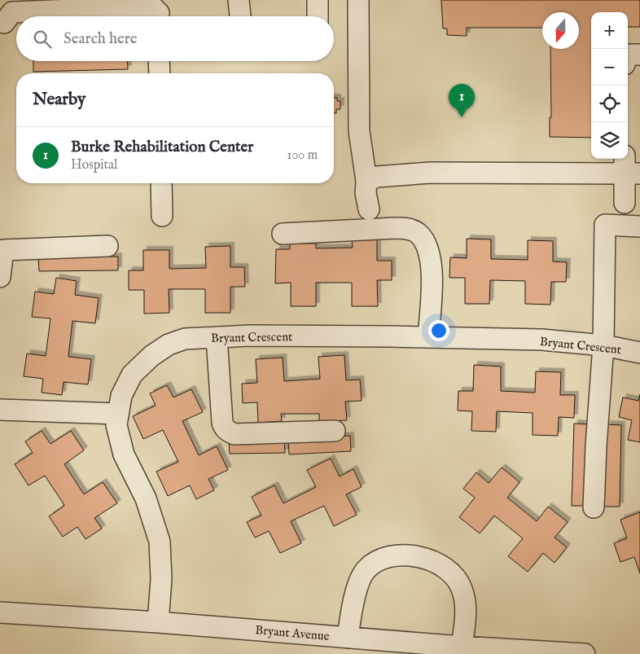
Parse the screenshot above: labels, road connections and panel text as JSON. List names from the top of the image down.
{
  "streets": {
    "street": ["Bryant Crescent", "Bryant Avenue"]
  },
  "crossings": [
    ["Bryant Crescent", "Bryant Avenue"]
  ],
  "north": "bottom",
  "page": {
    "map_buttons": ["+", "−"],
    "search": "Search here",
    "heading": "Nearby",
    "pins": "1",
    "list": [
      {
        "mark": "1",
        "name": "Burke Rehabilitation Center",
        "note": "Hospital",
        "value": "100 m"
      }
    ]
  }
}
